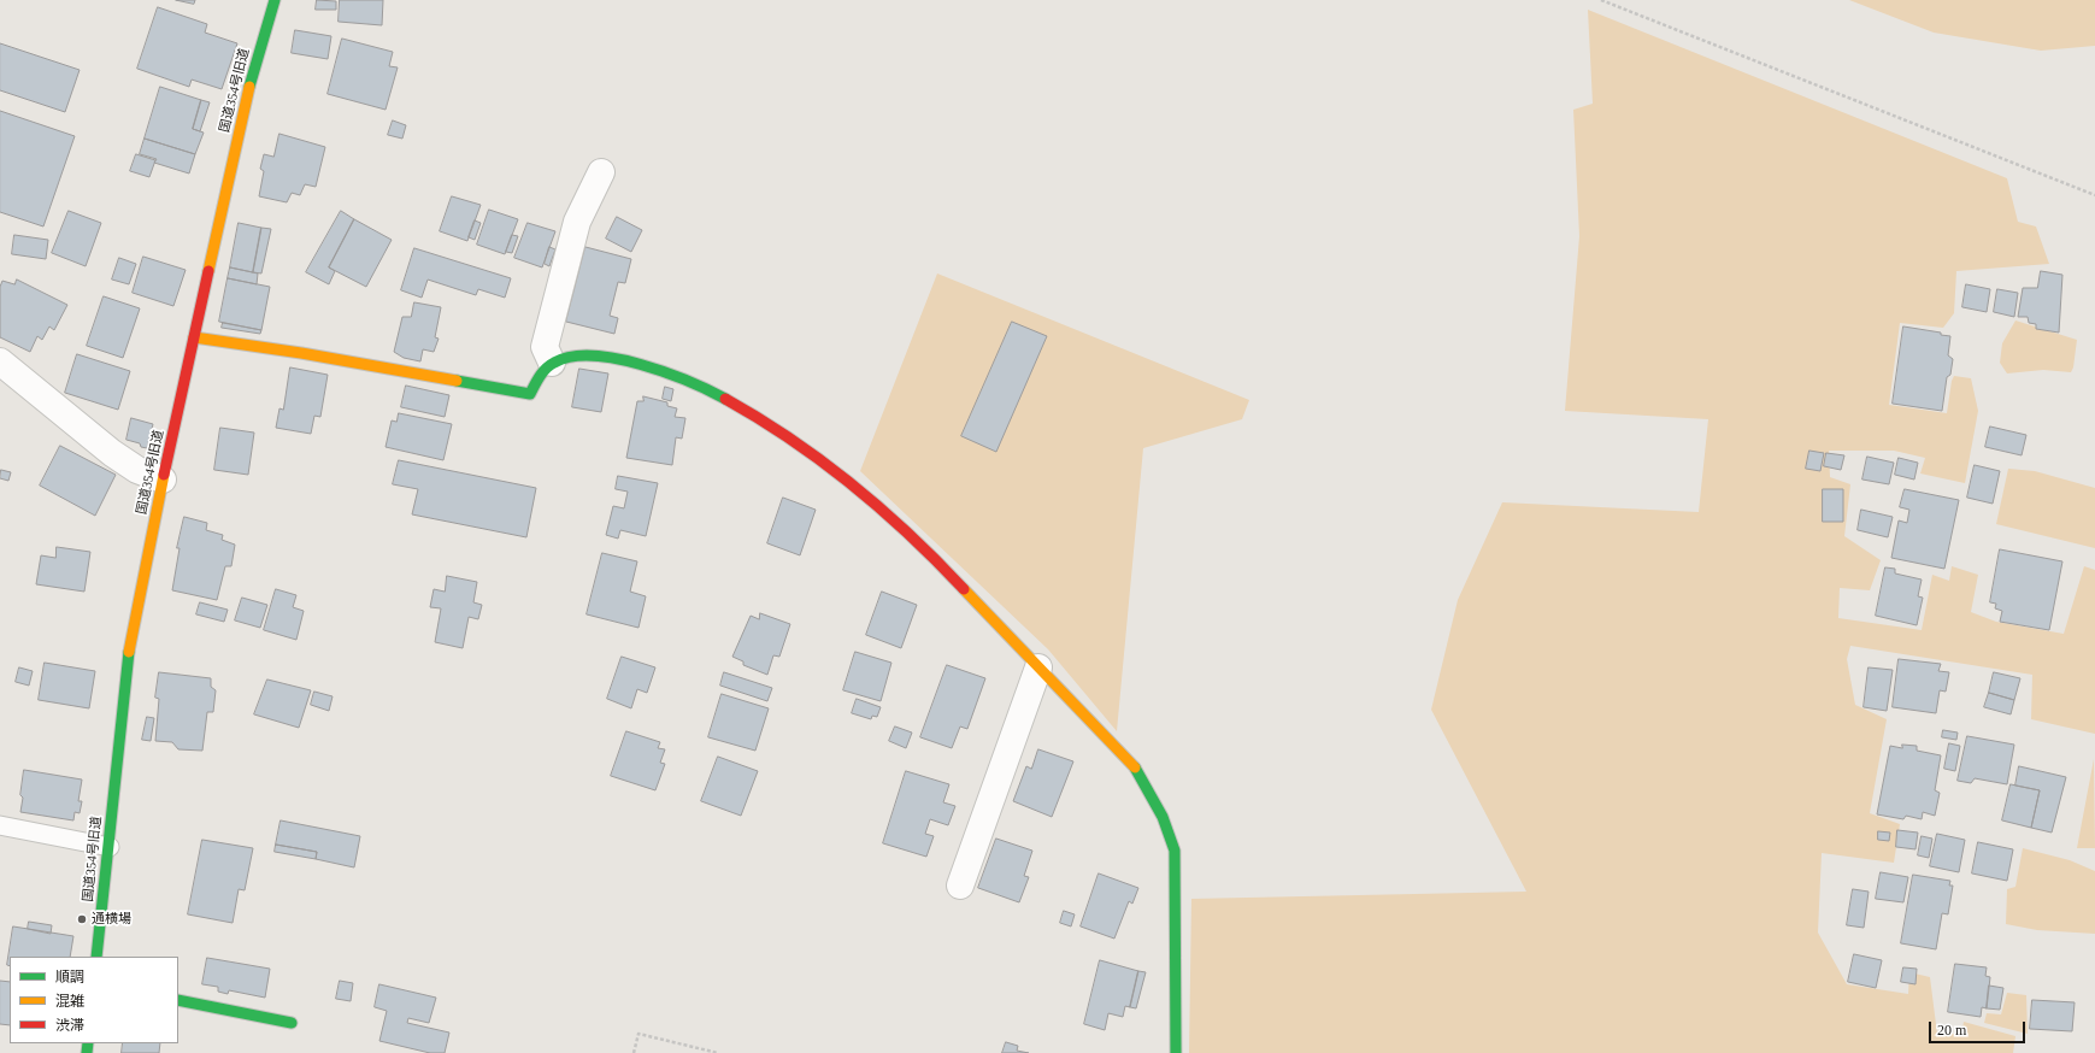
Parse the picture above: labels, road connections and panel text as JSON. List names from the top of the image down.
{
  "streets": {
    "street": ["国道354号旧道"]
  },
  "places": ["通横場"],
  "legend": ["順調", "混雑", "渋滞"],
  "scale_bar": "20 m"
}
